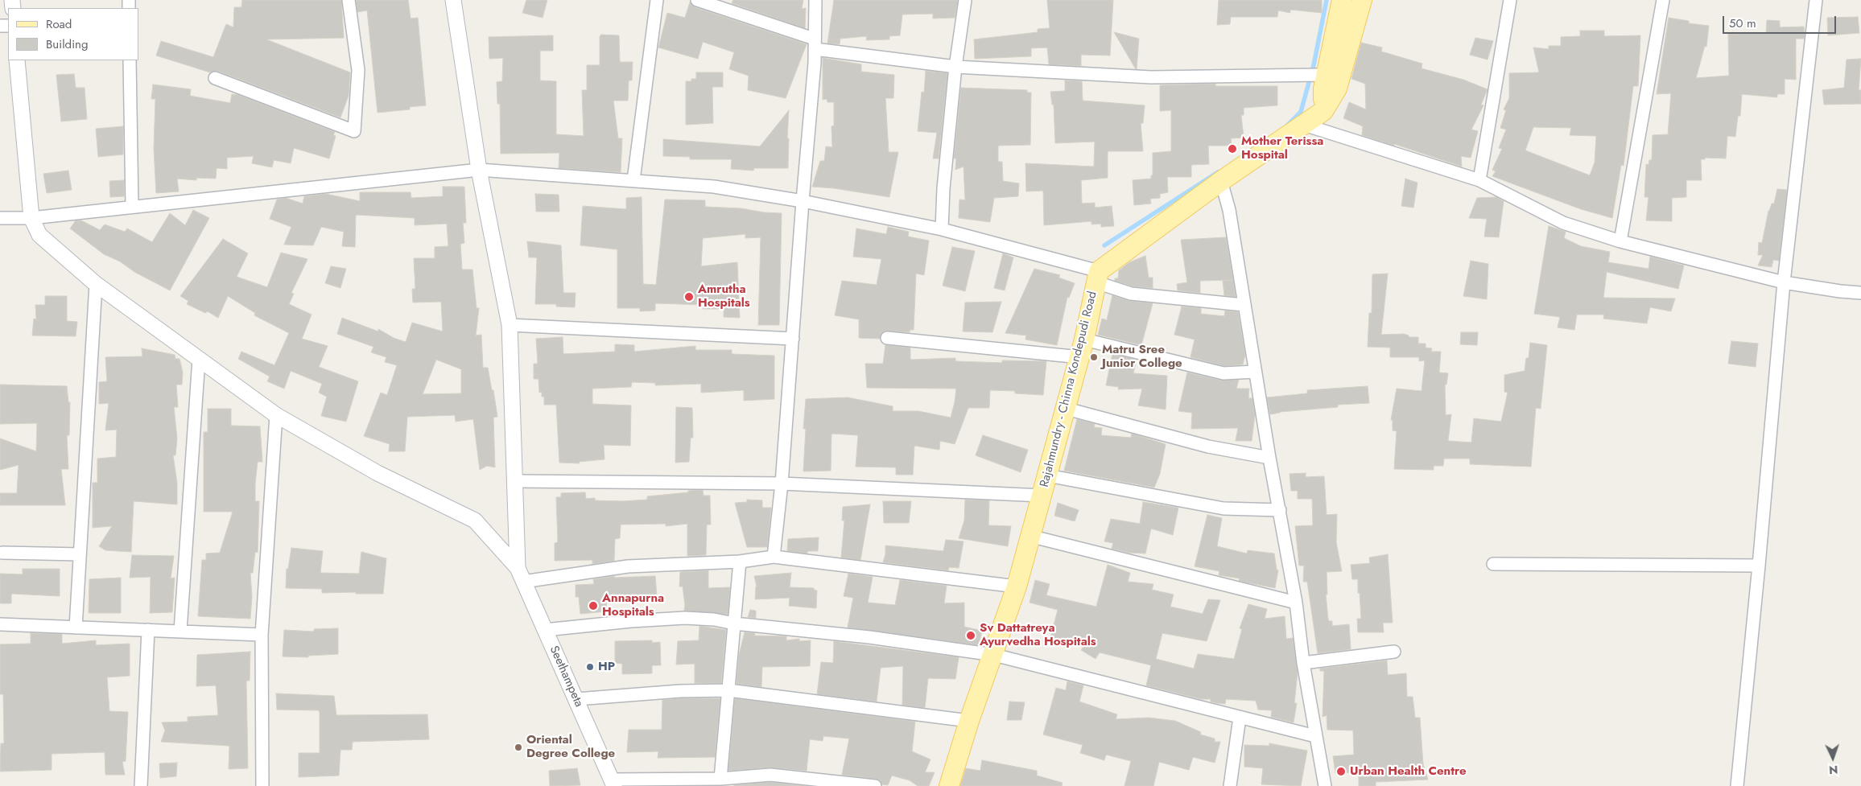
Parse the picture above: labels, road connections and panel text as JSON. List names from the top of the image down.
{
  "streets": {
    "main road": ["Rajahmundry - Chinna Kondepudi Road"],
    "street": ["Seethampeta"]
  },
  "places": [
    "Mother Terissa Hospital",
    "Amrutha Hospitals",
    "Matru Sree Junior College",
    "Annapurna Hospitals",
    "Sv Dattatreya Ayurvedha Hospitals",
    "HP",
    "Oriental Degree College",
    "Urban Health Centre"
  ],
  "legend": ["Road", "Building"],
  "scale_bar": "50 m",
  "north": "bottom"
}
